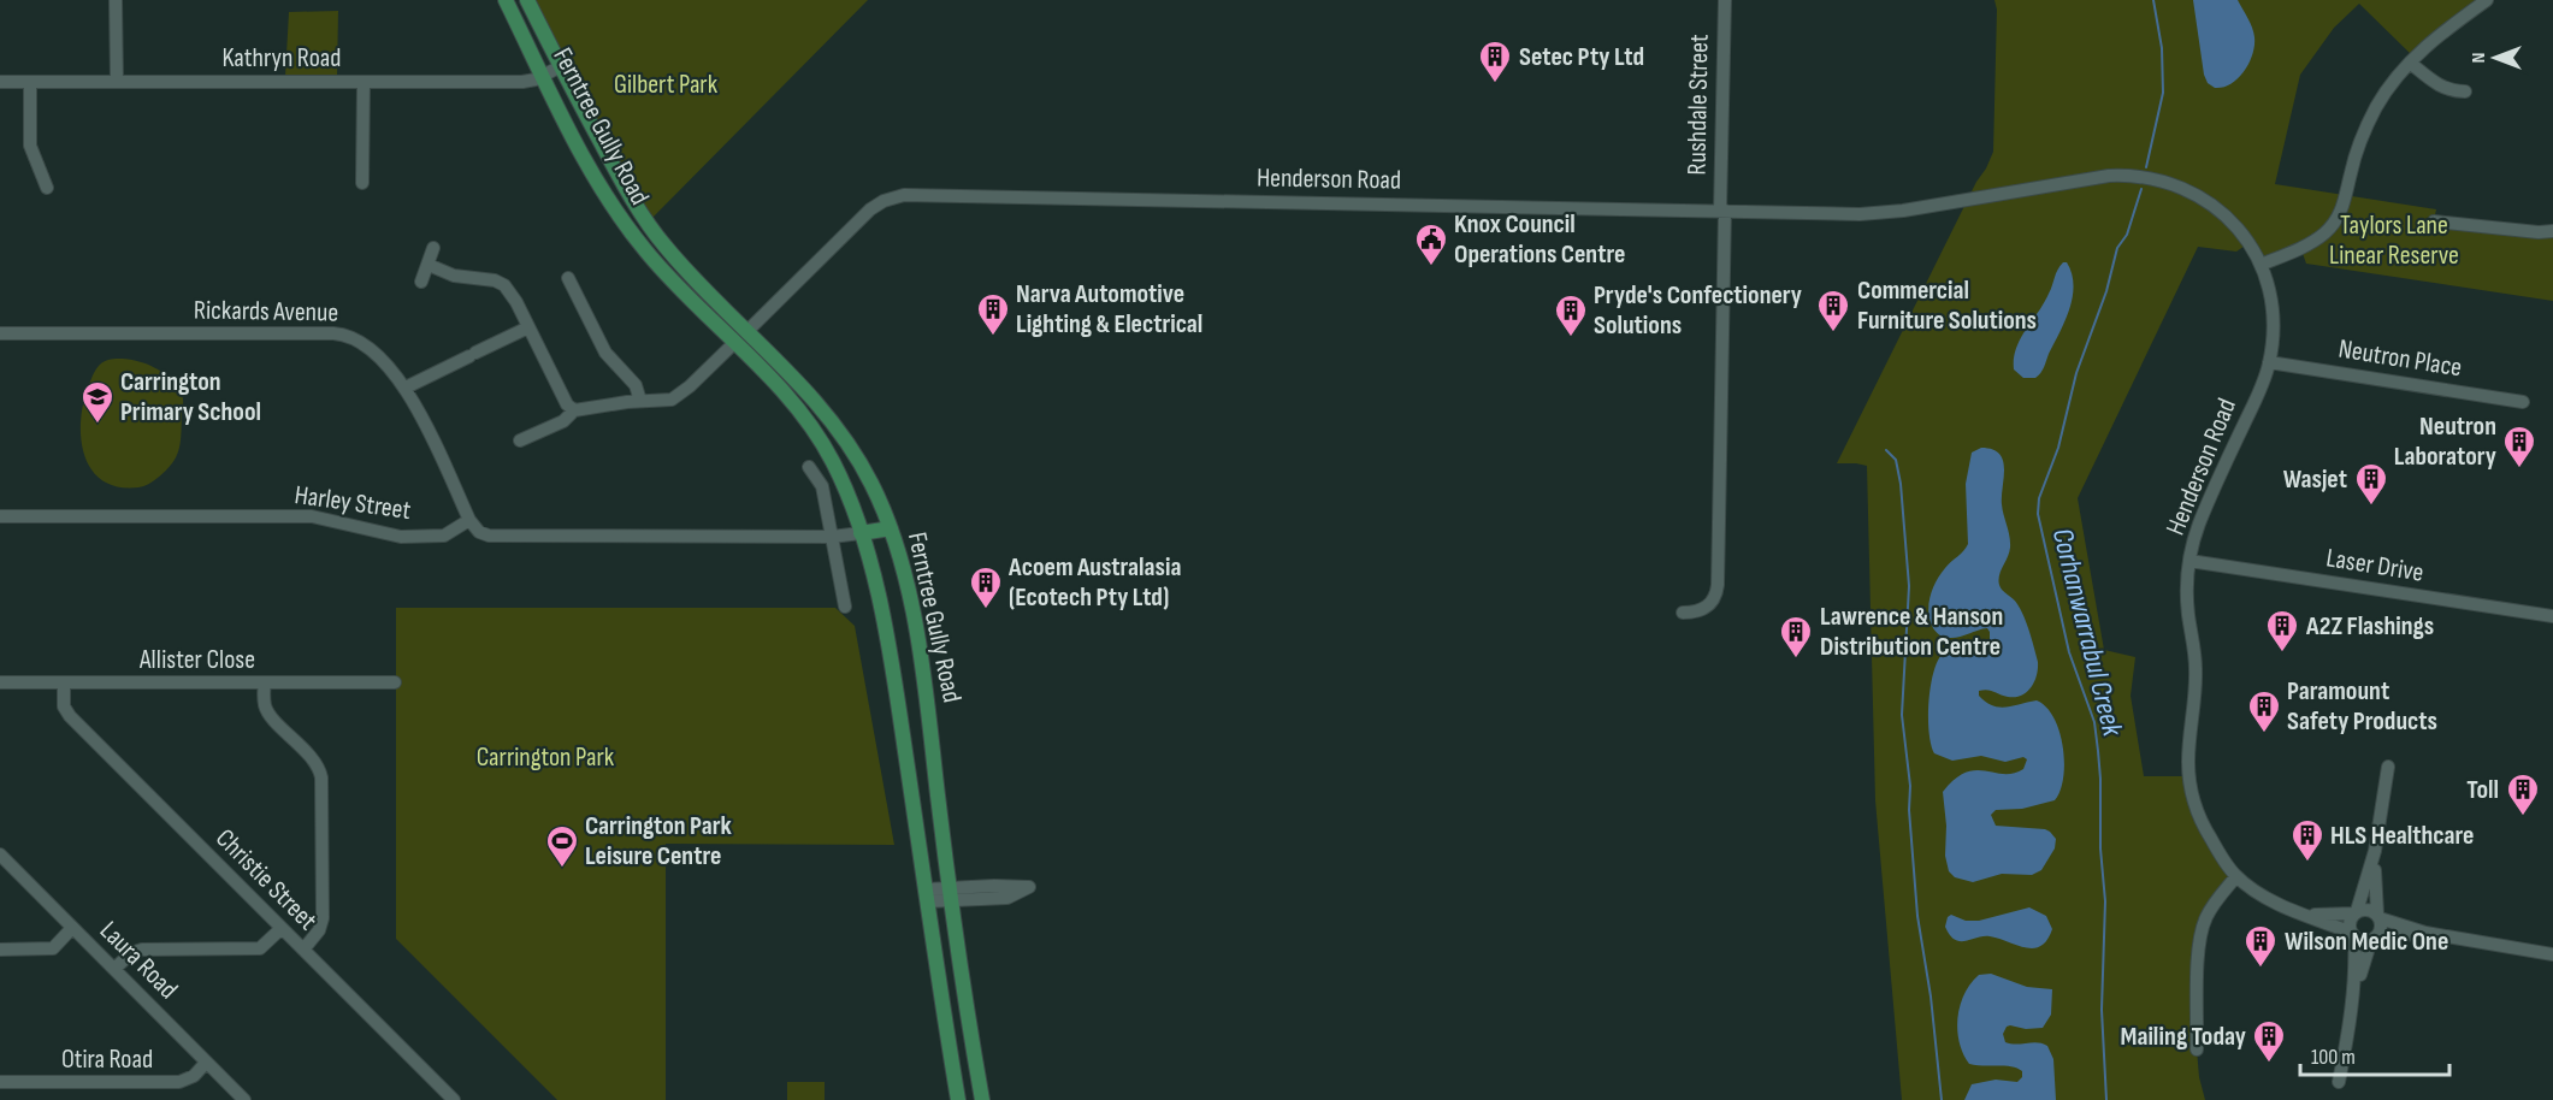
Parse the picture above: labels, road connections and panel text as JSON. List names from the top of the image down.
{
  "streets": {
    "main road": ["Ferntree Gully Road"],
    "street": [
      "Kathryn Road",
      "Rushdale Street",
      "Henderson Road",
      "Rickards Avenue",
      "Neutron Place",
      "Harley Street",
      "Laser Drive",
      "Allister Close",
      "Christie Street",
      "Laura Road",
      "Otira Road"
    ]
  },
  "crossings": [
    ["Kathryn Road", "Ferntree Gully Road"],
    ["Rushdale Street", "Henderson Road"],
    ["Ferntree Gully Road", "Henderson Road"],
    ["Henderson Road", "Neutron Place"],
    ["Henderson Road", "Laser Drive"],
    ["Rickards Avenue", "Harley Street"],
    ["Allister Close", "Christie Street"],
    ["Laura Road", "Otira Road"]
  ],
  "water": ["Corhanwarrabul Creek"],
  "parks": ["Gilbert Park", "Taylors Lane Linear Reserve", "Carrington Park"],
  "places": {
    "building": [
      "Setec Pty Ltd",
      "Commercial Furniture Solutions",
      "Narva Automotive Lighting & Electrical",
      "Pryde's Confectionery Solutions",
      "Neutron Laboratory",
      "Wasjet",
      "Acoem Australasia (Ecotech Pty Ltd)",
      "A2Z Flashings",
      "Lawrence & Hanson Distribution Centre",
      "Paramount Safety Products",
      "Toll",
      "HLS Healthcare",
      "Wilson Medic One",
      "Mailing Today"
    ],
    "public building": ["Knox Council Operations Centre"],
    "school or university": ["Carrington Primary School"],
    "sports": ["Carrington Park Leisure Centre"]
  },
  "scale_bar": "100 m",
  "north": "left"
}
